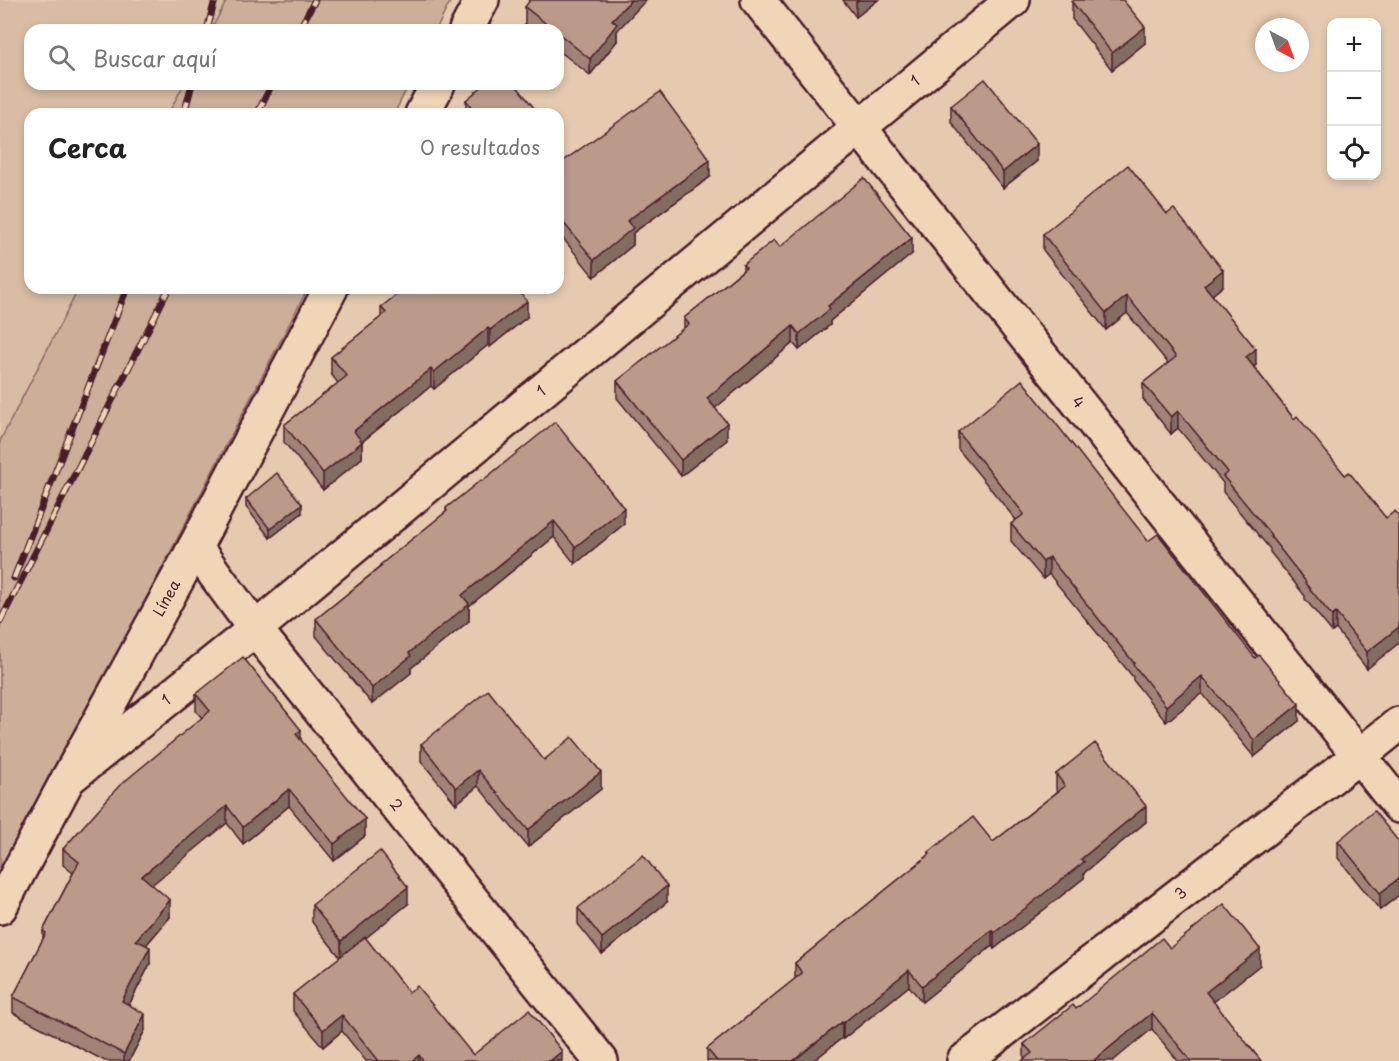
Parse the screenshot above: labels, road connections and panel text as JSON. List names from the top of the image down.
{
  "streets": {
    "street": [
      "1",
      "4",
      "Línea",
      "2",
      "3"
    ]
  },
  "crossings": [
    ["1", "4"],
    ["1", "Línea"],
    ["1", "2"],
    ["4", "3"],
    ["Línea", "2"]
  ],
  "north": "bottom right",
  "page": {
    "map_buttons": ["+", "−"],
    "search": "Buscar aquí",
    "heading": ["Cerca", "0 resultados"]
  }
}
